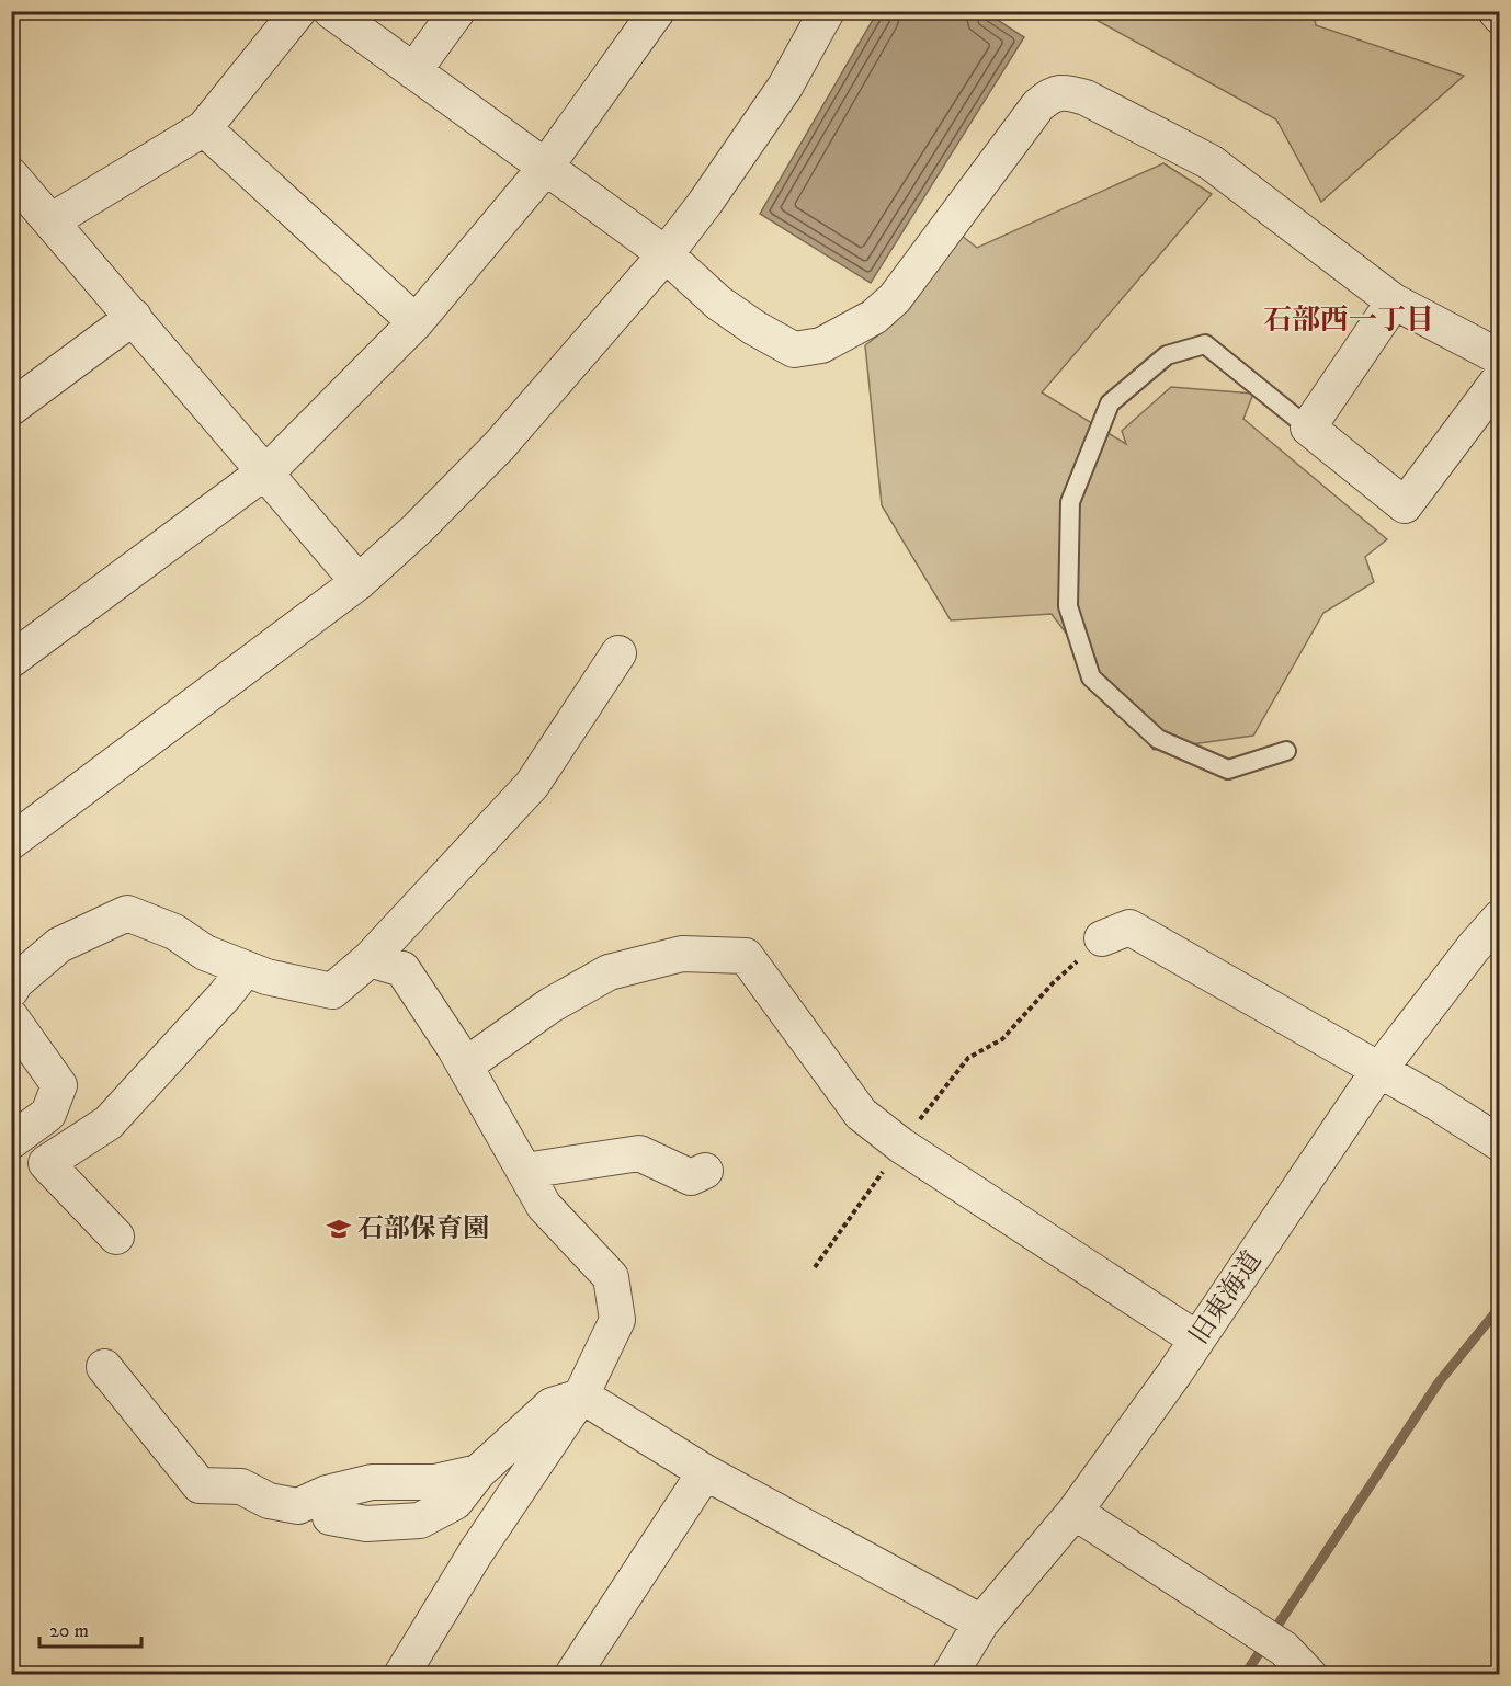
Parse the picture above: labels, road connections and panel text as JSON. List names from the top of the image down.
{
  "streets": {
    "street": ["旧東海道"]
  },
  "districts": ["石部西一丁目"],
  "places": {
    "school or university": ["石部保育園"]
  },
  "scale_bar": "20 m"
}
